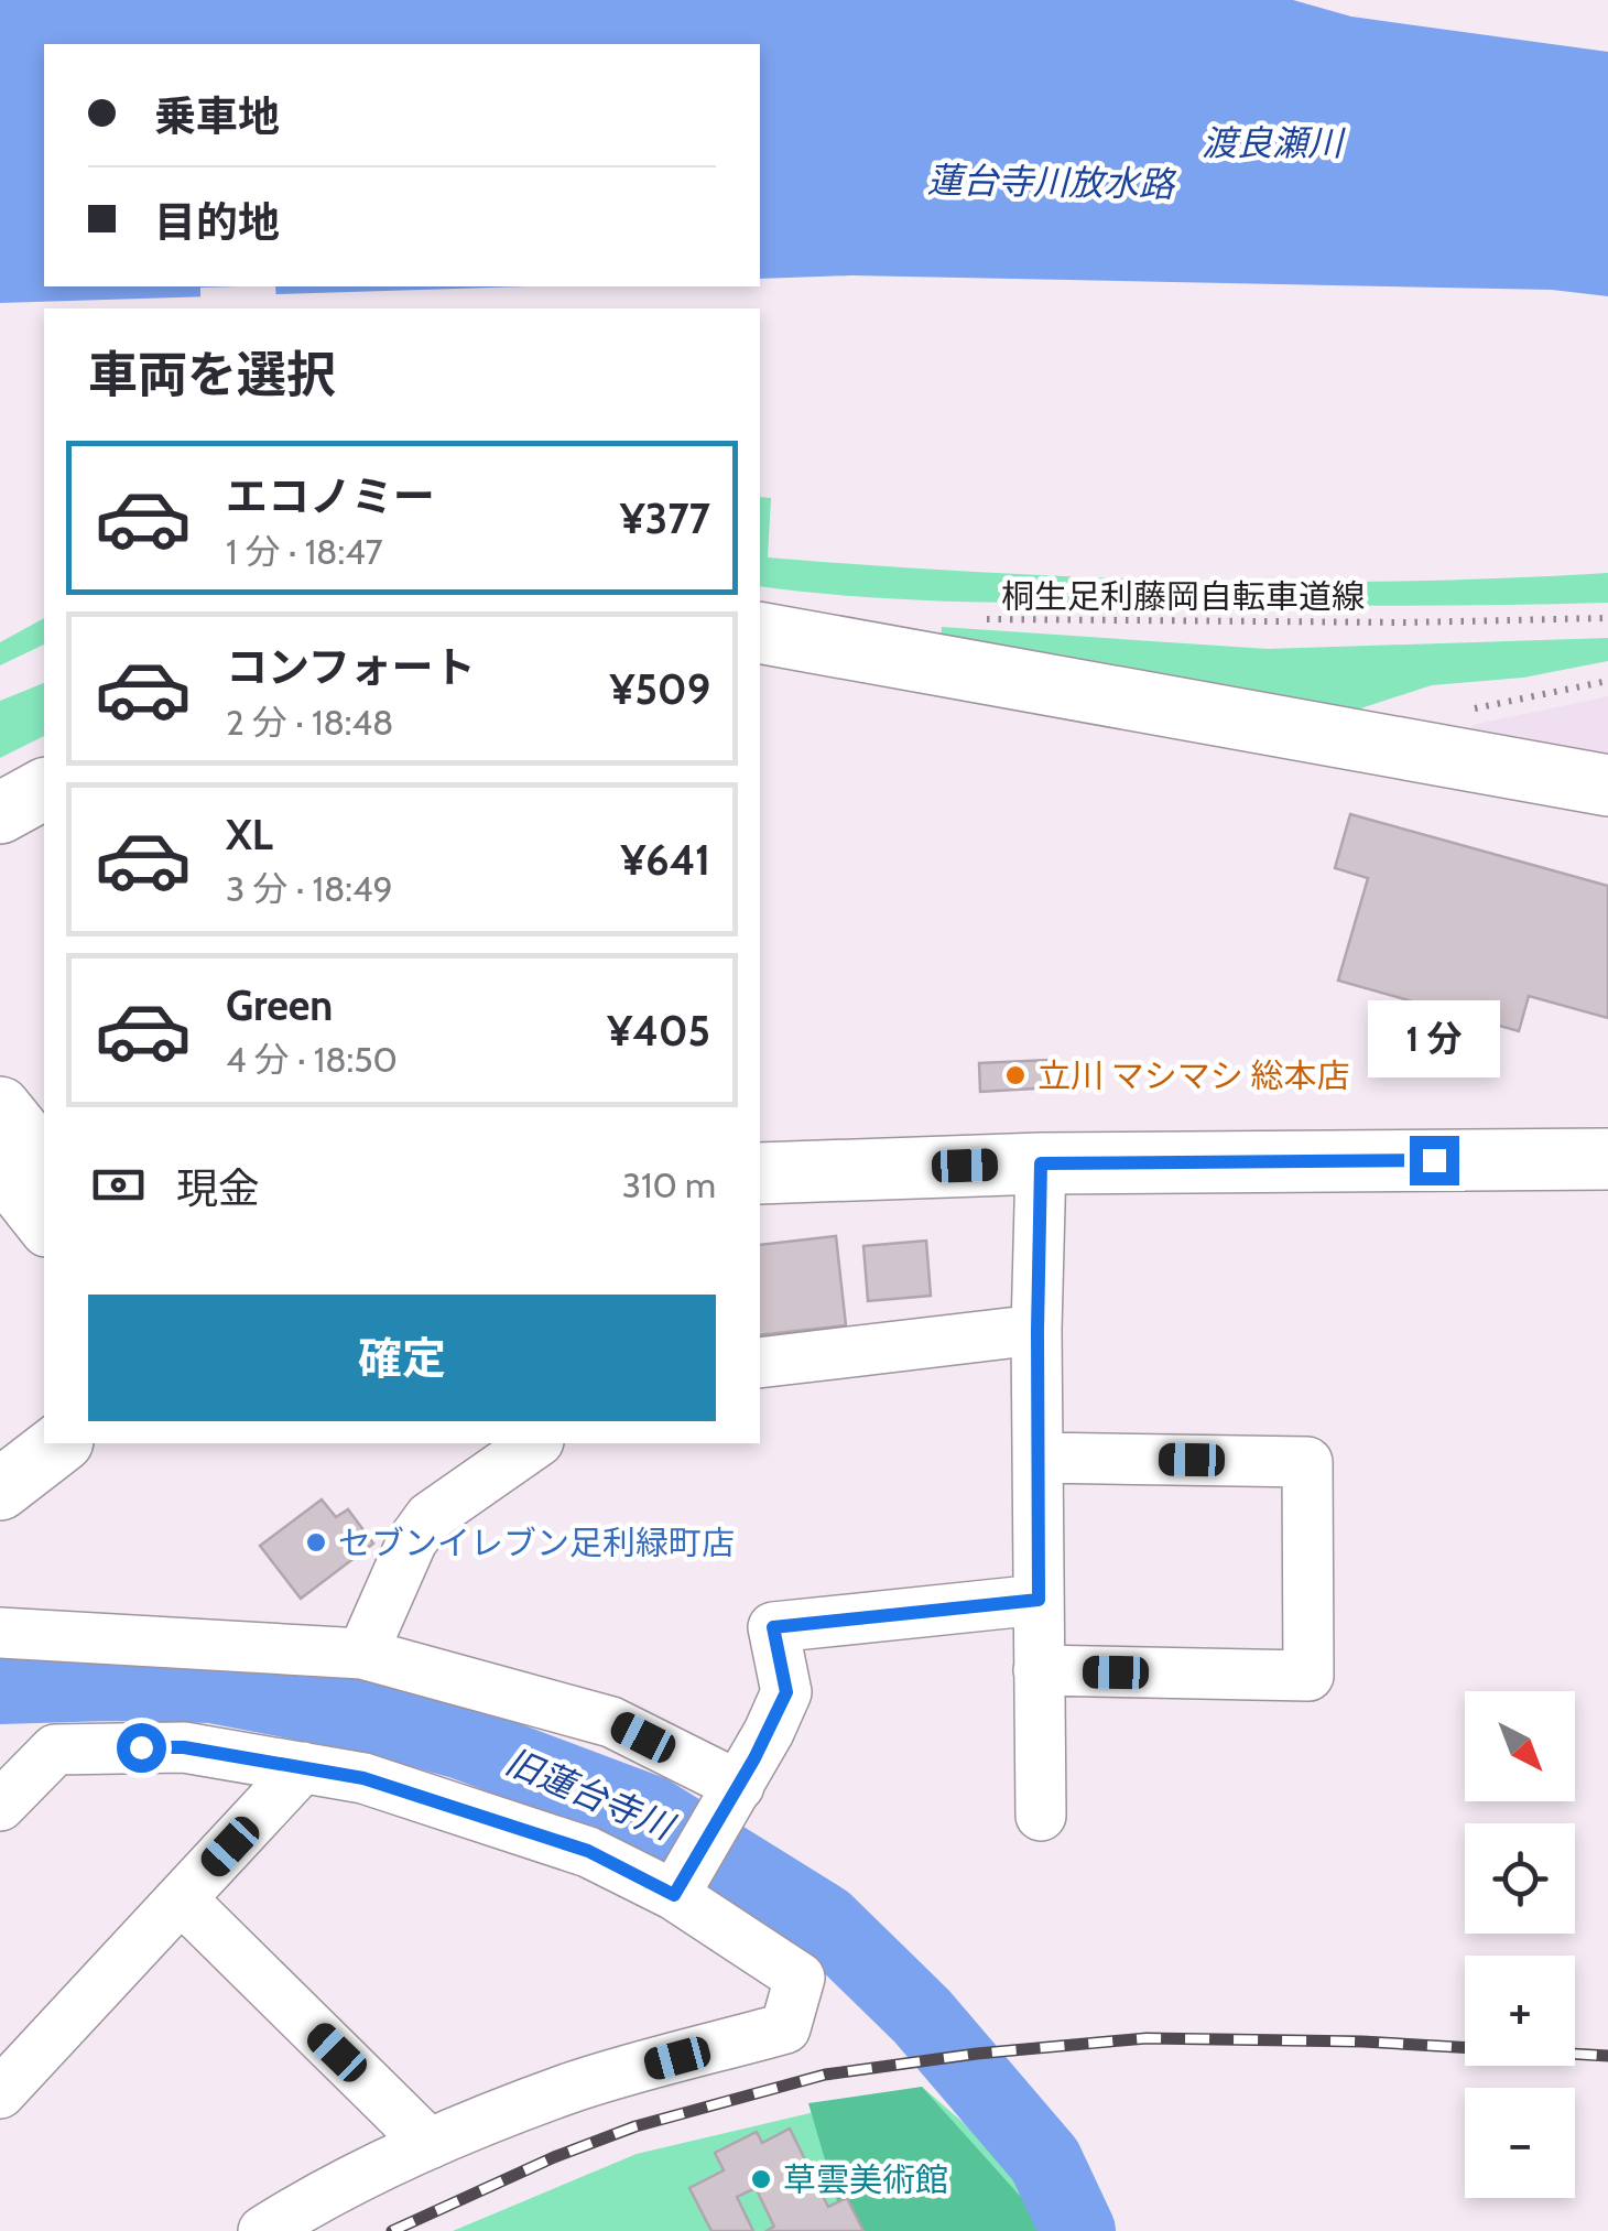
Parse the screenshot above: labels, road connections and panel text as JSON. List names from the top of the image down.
{
  "streets": {
    "path": ["桐生足利藤岡自転車道線"]
  },
  "water": ["渡良瀬川", "蓮台寺川放水路", "旧蓮台寺川"],
  "places": ["立川 マシマシ 総本店", "セブンイレブン足利緑町店", "草雲美術館"],
  "north": "bottom right",
  "page": {
    "banner": ["乗車地", "目的地"],
    "heading": "車両を選択",
    "list": [
      {
        "name": "エコノミー",
        "note": "1 分 · 18:47",
        "value": "¥377"
      },
      {
        "name": "コンフォート",
        "note": "2 分 · 18:48",
        "value": "¥509"
      },
      {
        "name": "XL",
        "note": "3 分 · 18:49",
        "value": "¥641"
      },
      {
        "name": "Green",
        "note": "4 分 · 18:50",
        "value": "¥405"
      }
    ],
    "bubble": "1 分",
    "pay": ["現金", "310 m"],
    "buttons": "確定",
    "map_buttons": ["+", "−"]
  }
}
